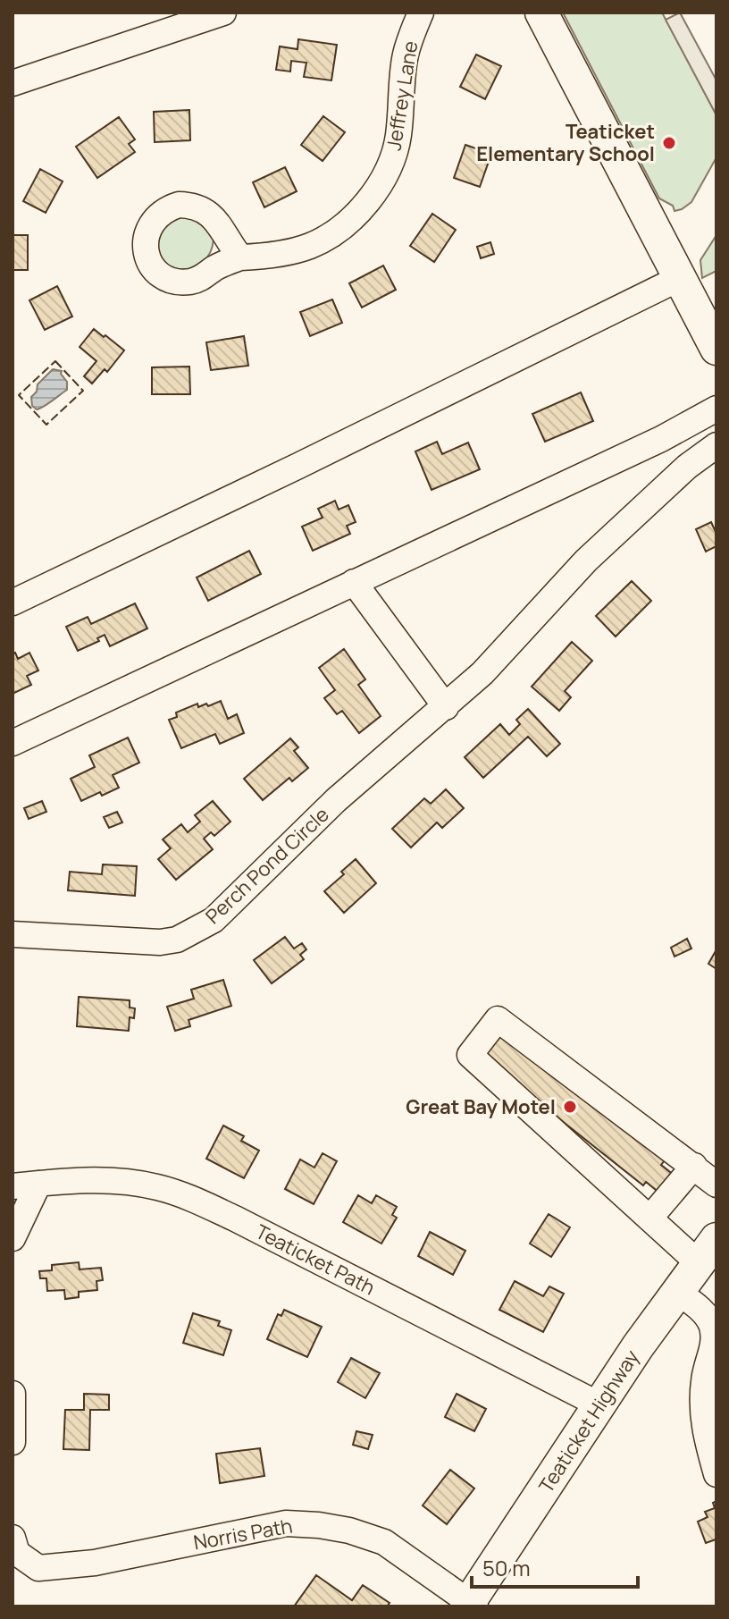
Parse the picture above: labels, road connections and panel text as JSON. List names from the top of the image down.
{
  "streets": {
    "main road": ["Teaticket Highway"],
    "street": [
      "Jeffrey Lane",
      "Perch Pond Circle",
      "Teaticket Path",
      "Norris Path"
    ]
  },
  "crossings": [
    ["Teaticket Path", "Teaticket Highway"],
    ["Teaticket Highway", "Norris Path"]
  ],
  "places": ["Teaticket Elementary School", "Great Bay Motel"],
  "scale_bar": "50 m"
}
